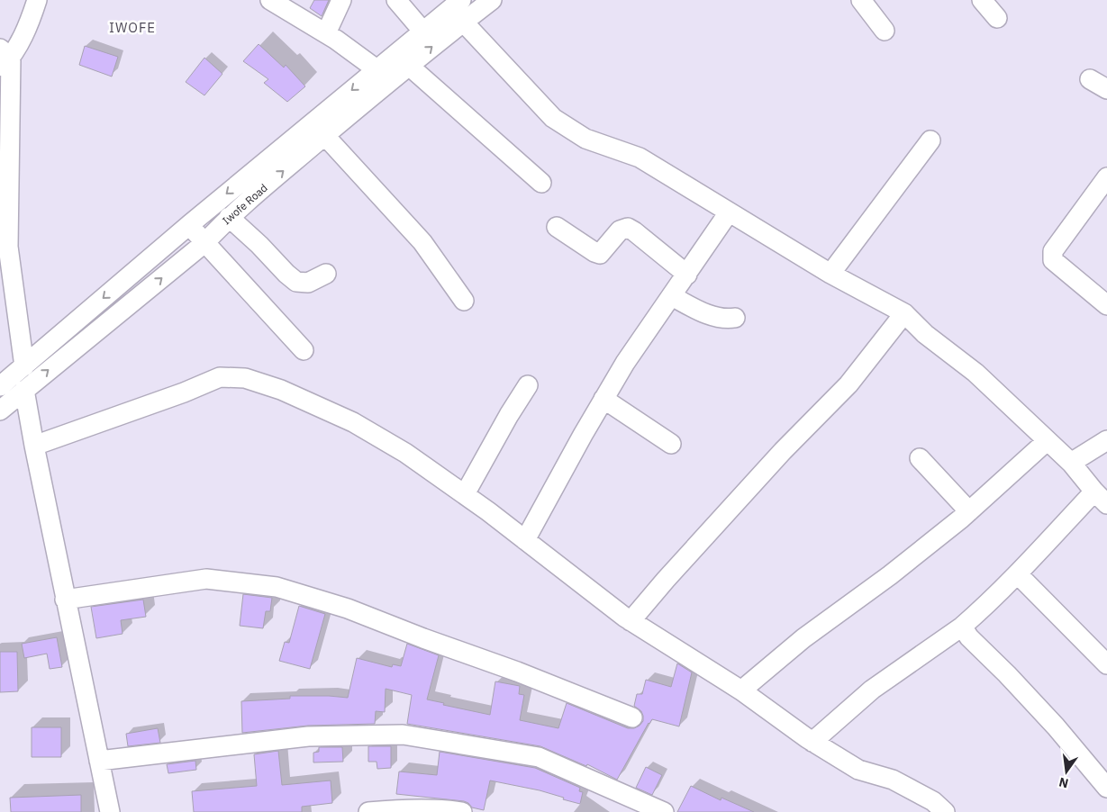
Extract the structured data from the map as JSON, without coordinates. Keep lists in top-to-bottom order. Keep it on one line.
{"streets":{"street":["Iwofe Road"]},"districts":["IWOFE"],"north":"bottom"}
